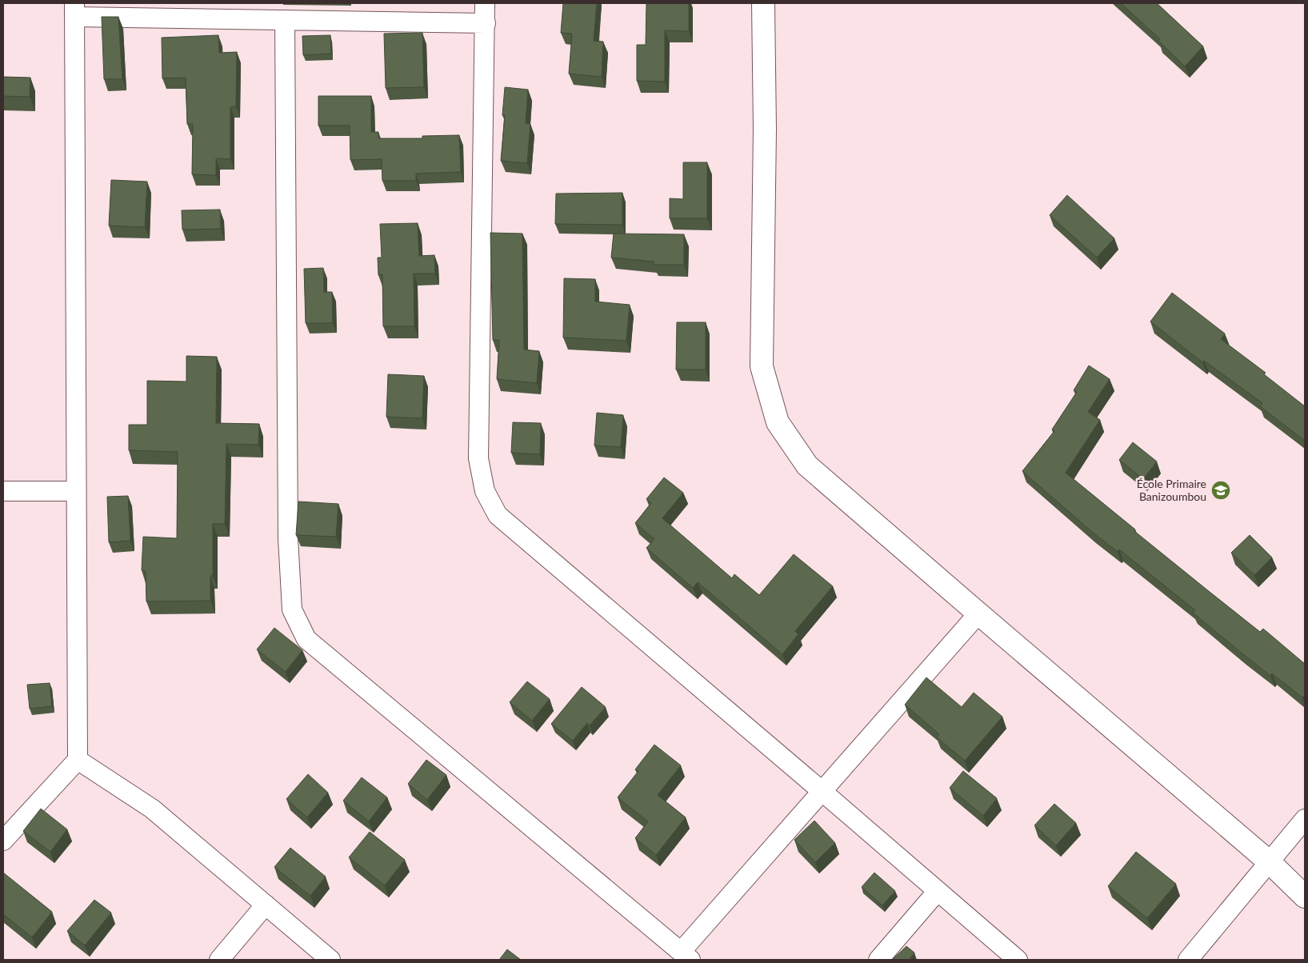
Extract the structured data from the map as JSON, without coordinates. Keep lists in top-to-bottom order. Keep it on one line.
{"places":{"school or university":["École Primaire Banizoumbou"]}}
